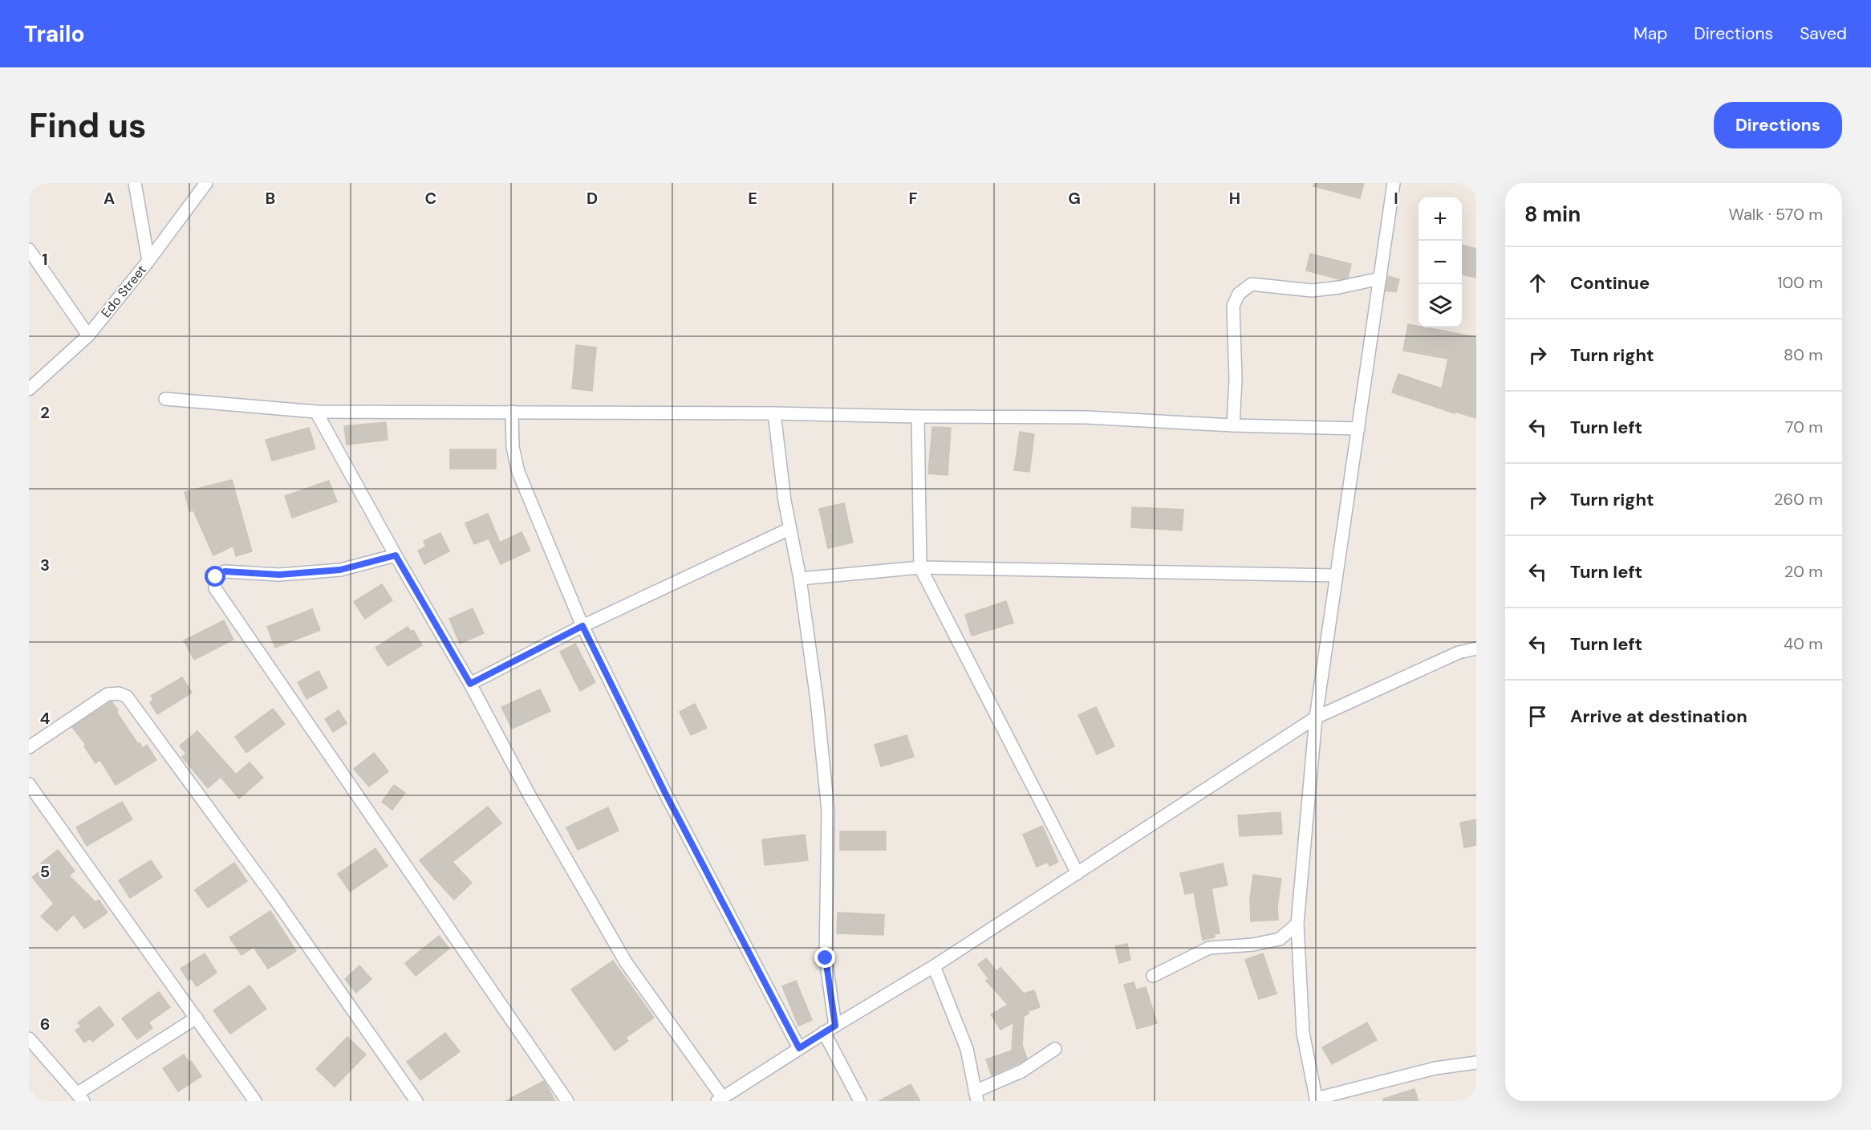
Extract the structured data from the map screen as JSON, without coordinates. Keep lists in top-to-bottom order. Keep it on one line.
{"streets":{"street":["Edo Street"]},"page":{"header":"Trailo","nav":["Map","Directions","Saved"],"buttons":"Directions","title":"Find us","heading":["8 min","Walk · 570 m"],"map_buttons":["+","−"],"list":[["Continue","100 m"],["Turn right","80 m"],["Turn left","70 m"],["Turn right","260 m"],["Turn left","20 m"],["Turn left","40 m"],"Arrive at destination"]},"grid":{"columns":["A","B","C","D","E","F","G","H","I"],"rows":["1","2","3","4","5","6"]}}
